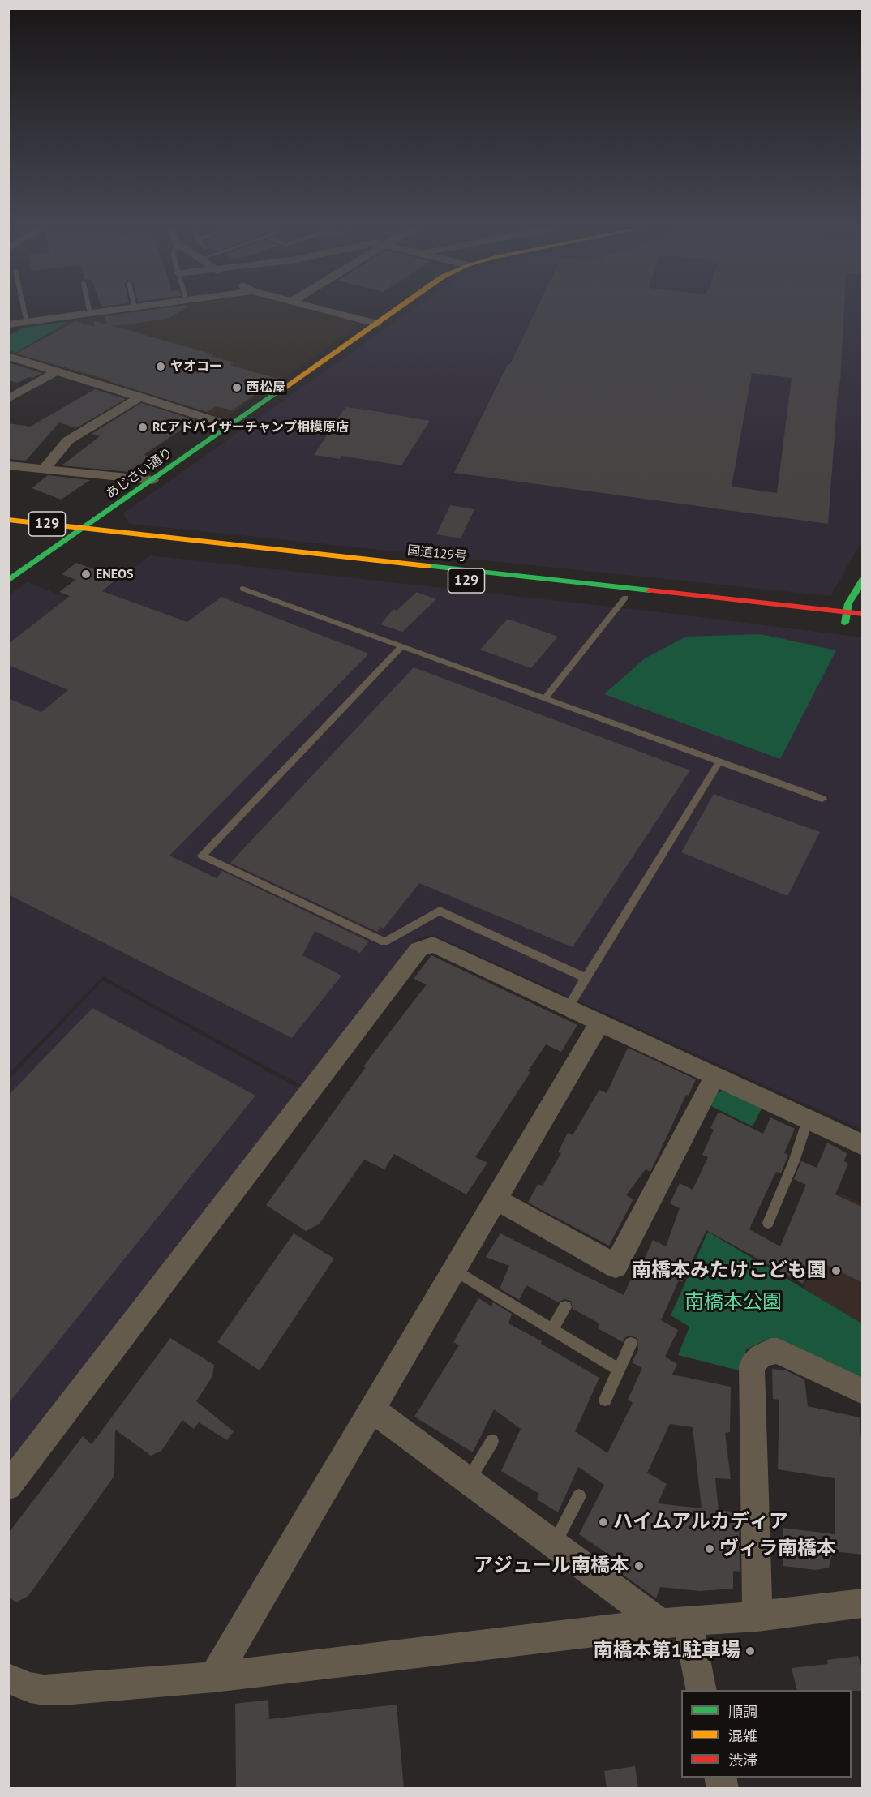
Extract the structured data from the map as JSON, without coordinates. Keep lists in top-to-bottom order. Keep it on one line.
{"streets":{"main road":["あじさい通り","129","国道129号"]},"crossings":[["あじさい通り","国道129号"]],"parks":["南橋本公園"],"places":["ヤオコー","西松屋","RCアドバイザーチャンプ相模原店","ENEOS","南橋本みたけこども園","ハイムアルカディア","ヴィラ南橋本","アジュール南橋本","南橋本第1駐車場"],"legend":["順調","混雑","渋滞"]}
